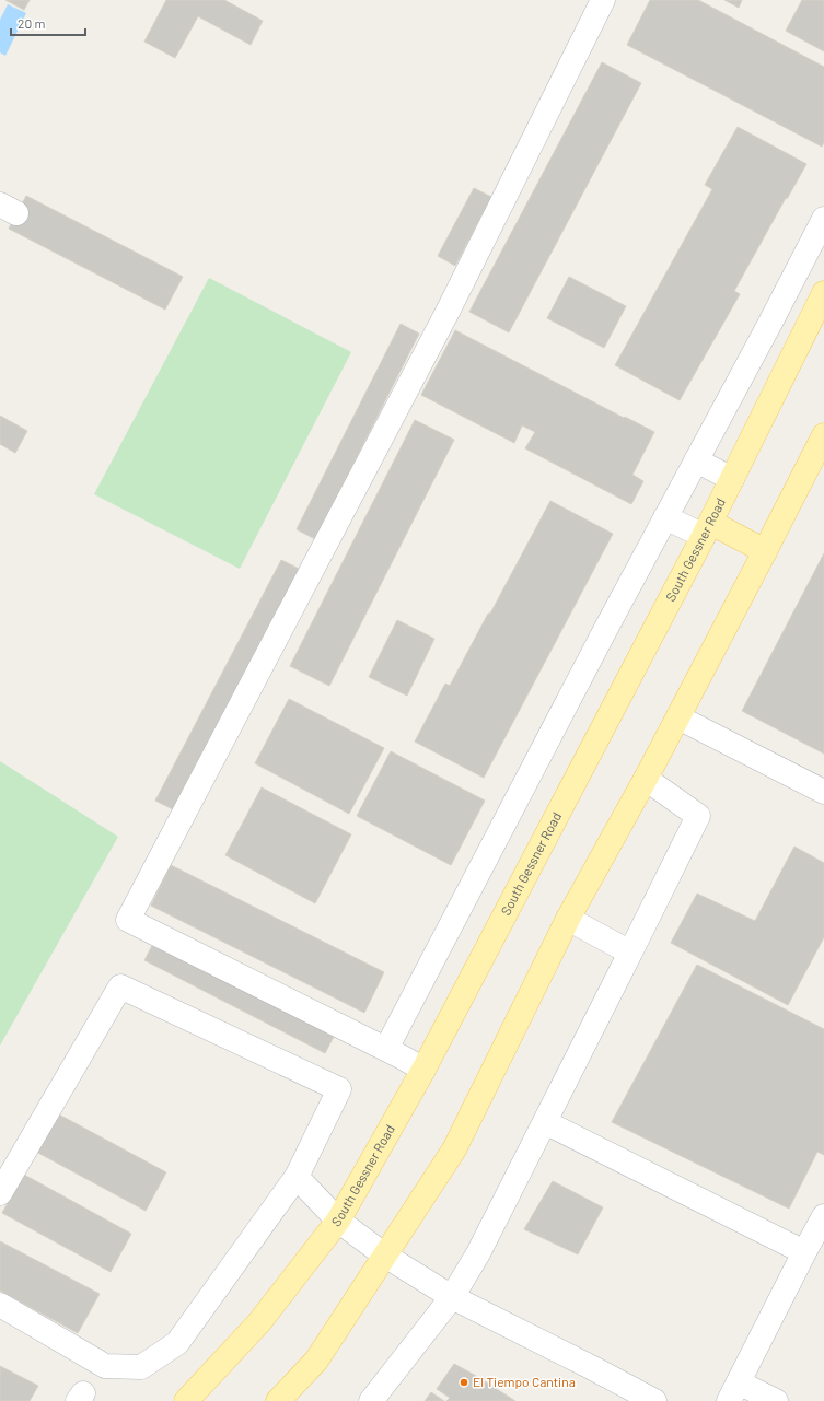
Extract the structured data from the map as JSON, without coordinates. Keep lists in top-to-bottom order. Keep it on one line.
{"streets":{"main road":["South Gessner Road"]},"places":["El Tiempo Cantina"],"scale_bar":"20 m"}
